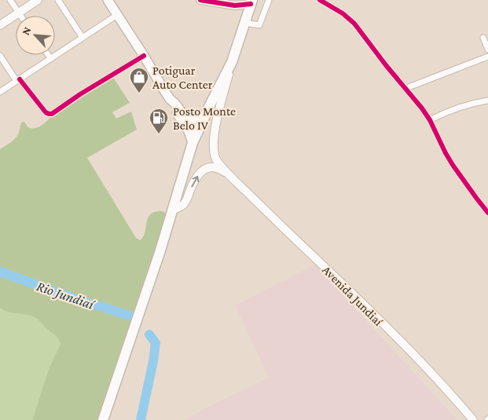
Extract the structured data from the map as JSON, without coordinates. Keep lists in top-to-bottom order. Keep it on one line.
{"streets":{"main road":["Avenida Jundiaí"]},"water":["Rio Jundiaí"],"places":{"shop":["Potiguar Auto Center"],"fuel station":["Posto Monte Belo IV"]},"north":"top left"}
